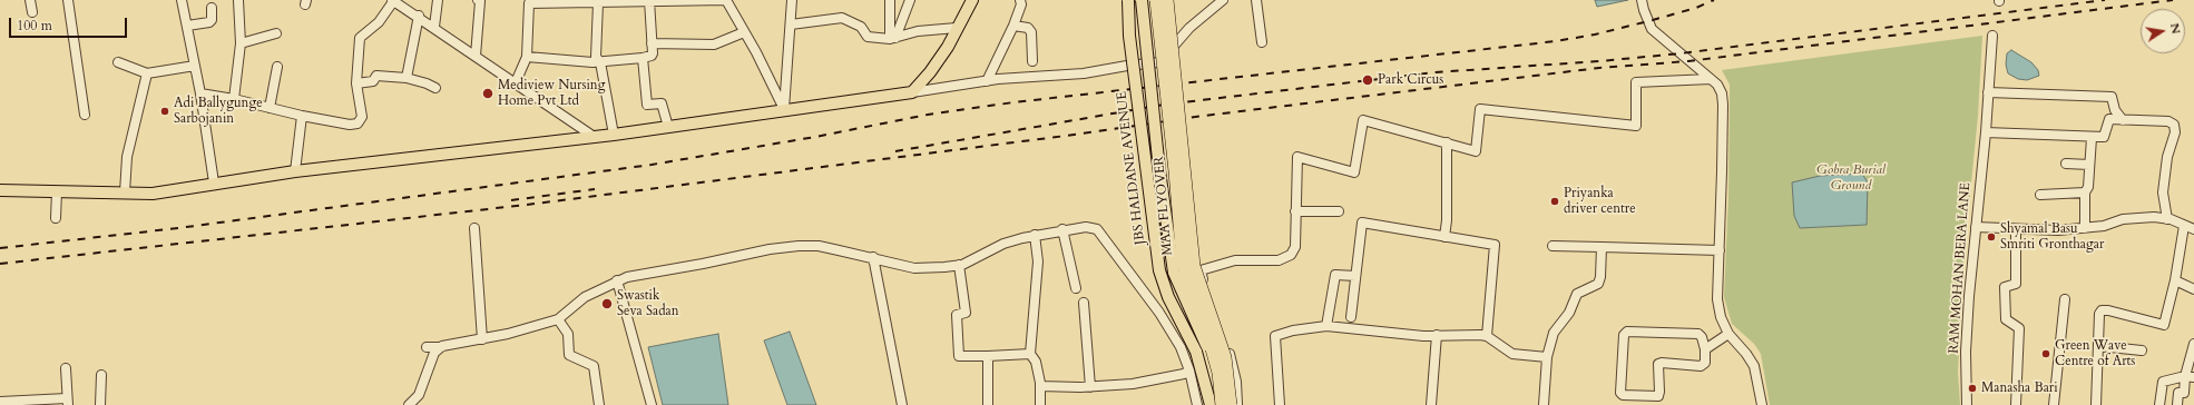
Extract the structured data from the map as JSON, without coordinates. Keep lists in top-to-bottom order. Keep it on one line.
{"streets":{"highway":["MAA FLYOVER"],"main road":["JBS HALDANE AVENUE"],"street":["RAM MOHAN BERA LANE"]},"crossings":[["JBS HALDANE AVENUE","MAA FLYOVER"]],"parks":["Gobra Burial Ground"],"places":["Park Circus","Mediview Nursing Home Pvt Ltd","Adi Ballygunge Sarbojanin","Priyanka driver centre","Shyamal Basu Smriti Gronthagar","Swastik Seva Sadan","Green Wave Centre of Arts","Manasha Bari"],"scale_bar":"100 m","north":"right"}
